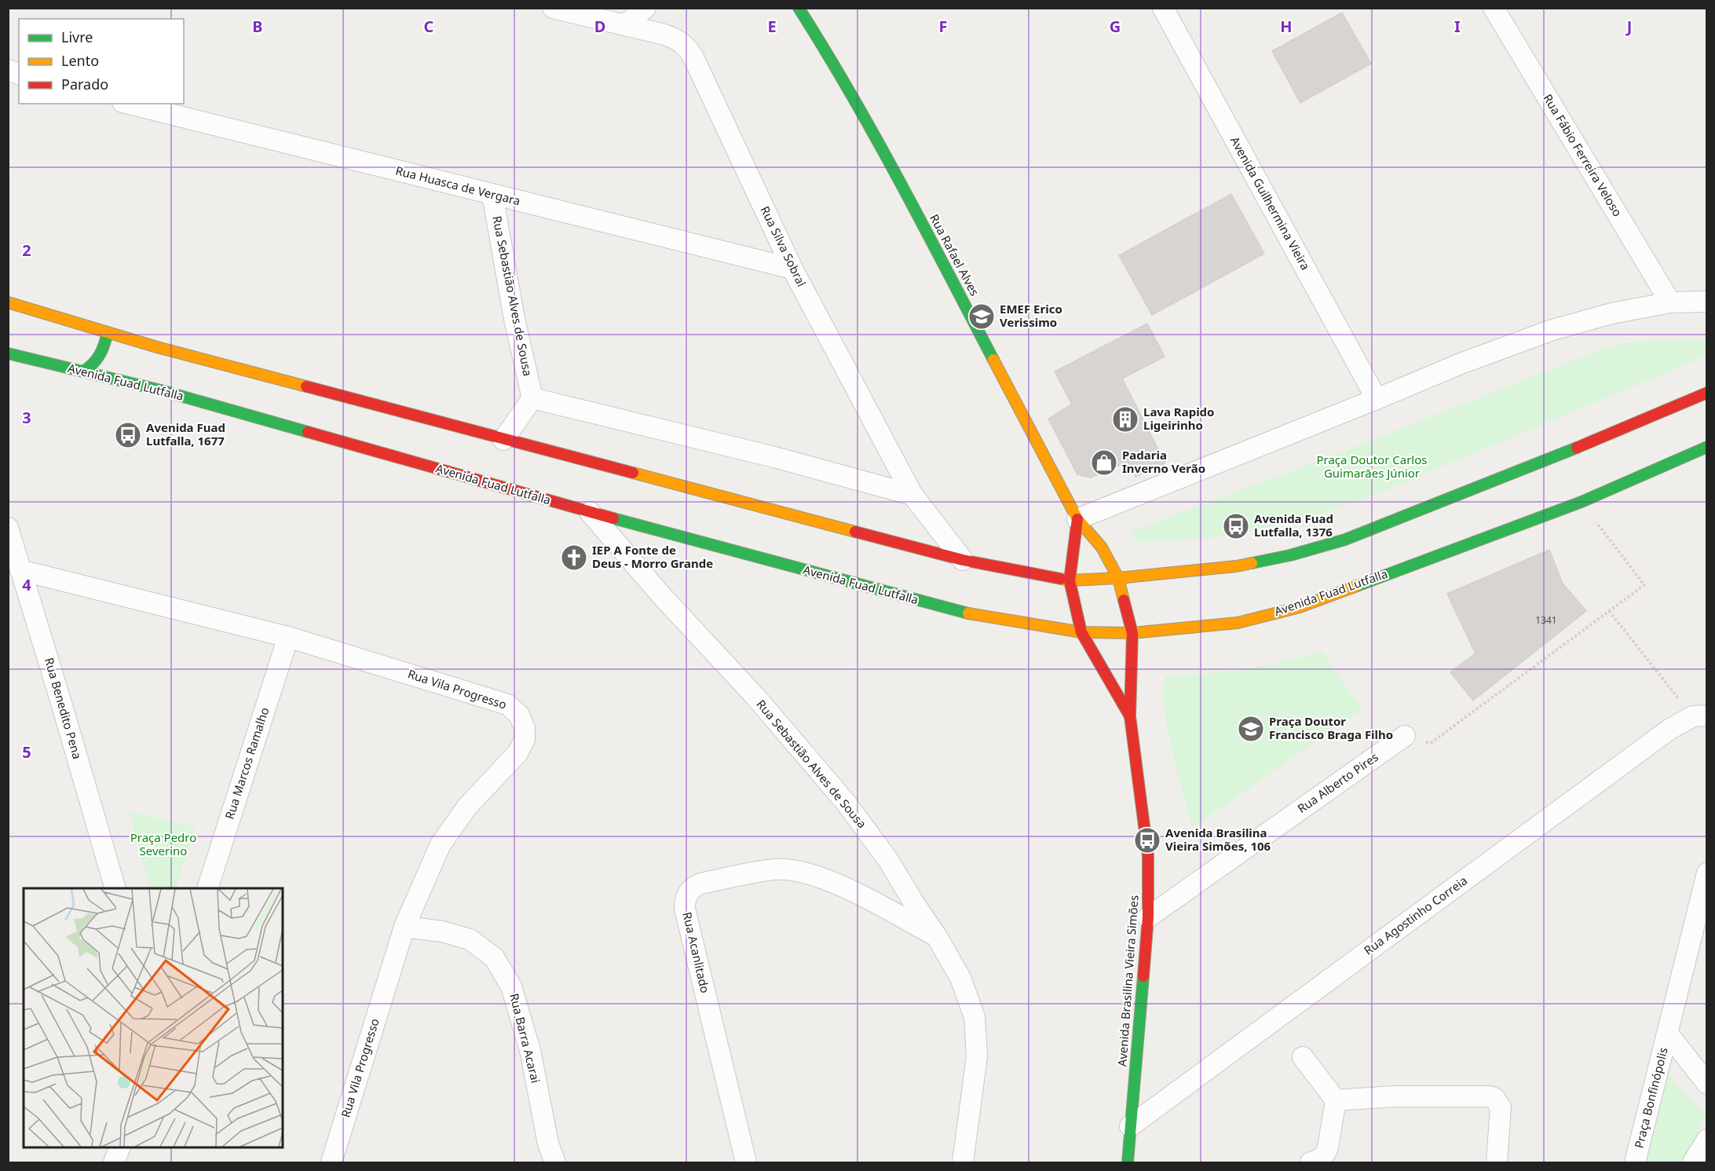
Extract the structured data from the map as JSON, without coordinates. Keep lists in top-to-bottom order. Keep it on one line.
{"streets":{"main road":["Rua Rafael Alves","Avenida Fuad Lutfalla","Avenida Brasilina Vieira Simões"],"street":["Rua Fábio Ferreira Veloso","Rua Huasca de Vergara","Avenida Guilhermina Vieira","Rua Silva Sobral","Rua Sebastião Alves de Sousa","Rua Vila Progresso","Rua Benedito Pena","Rua Marcos Ramalho","Rua Alberto Pires","Rua Agostinho Correia","Rua Acanlitado","Rua Barra Acarai","Praça Bonfinópolis"]},"crossings":[["Rua Huasca de Vergara","Rua Silva Sobral"],["Rua Huasca de Vergara","Rua Sebastião Alves de Sousa"],["Rua Rafael Alves","Avenida Brasilina Vieira Simões"],["Rua Sebastião Alves de Sousa","Avenida Fuad Lutfalla"],["Rua Sebastião Alves de Sousa","Rua Acanlitado"],["Avenida Fuad Lutfalla","Avenida Brasilina Vieira Simões"],["Rua Vila Progresso","Rua Benedito Pena"],["Rua Vila Progresso","Rua Marcos Ramalho"],["Rua Vila Progresso","Rua Barra Acarai"],["Rua Alberto Pires","Avenida Brasilina Vieira Simões"],["Rua Agostinho Correia","Avenida Brasilina Vieira Simões"]],"parks":["Praça Doutor Carlos Guimarães Júnior","Praça Pedro Severino"],"places":{"school or university":["EMEF Erico Verissimo","Praça Doutor Francisco Braga Filho"],"building":["Lava Rapido Ligeirinho"],"bus stop":["Avenida Fuad Lutfalla, 1677","Avenida Fuad Lutfalla, 1376","Avenida Brasilina Vieira Simões, 106"],"shop":["Padaria Inverno Verão"],"church":["IEP A Fonte de Deus - Morro Grande"]},"house_numbers":["1341"],"legend":["Livre","Lento","Parado"],"grid":{"columns":["B","C","D","E","F","G","H","I","J"],"rows":["2","3","4","5"]}}
